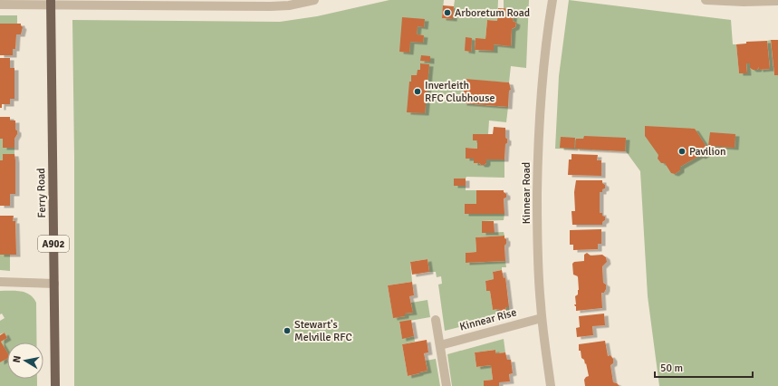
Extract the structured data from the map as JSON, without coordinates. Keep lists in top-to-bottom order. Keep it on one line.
{"streets":{"main road":["Ferry Road","A902"],"street":["Kinnear Road","Kinnear Rise"]},"crossings":[["Kinnear Road","Kinnear Rise"]],"places":["Arboretum Road","Inverleith RFC Clubhouse","Pavilion","Stewart's Melville RFC"],"scale_bar":"50 m","north":"left"}
